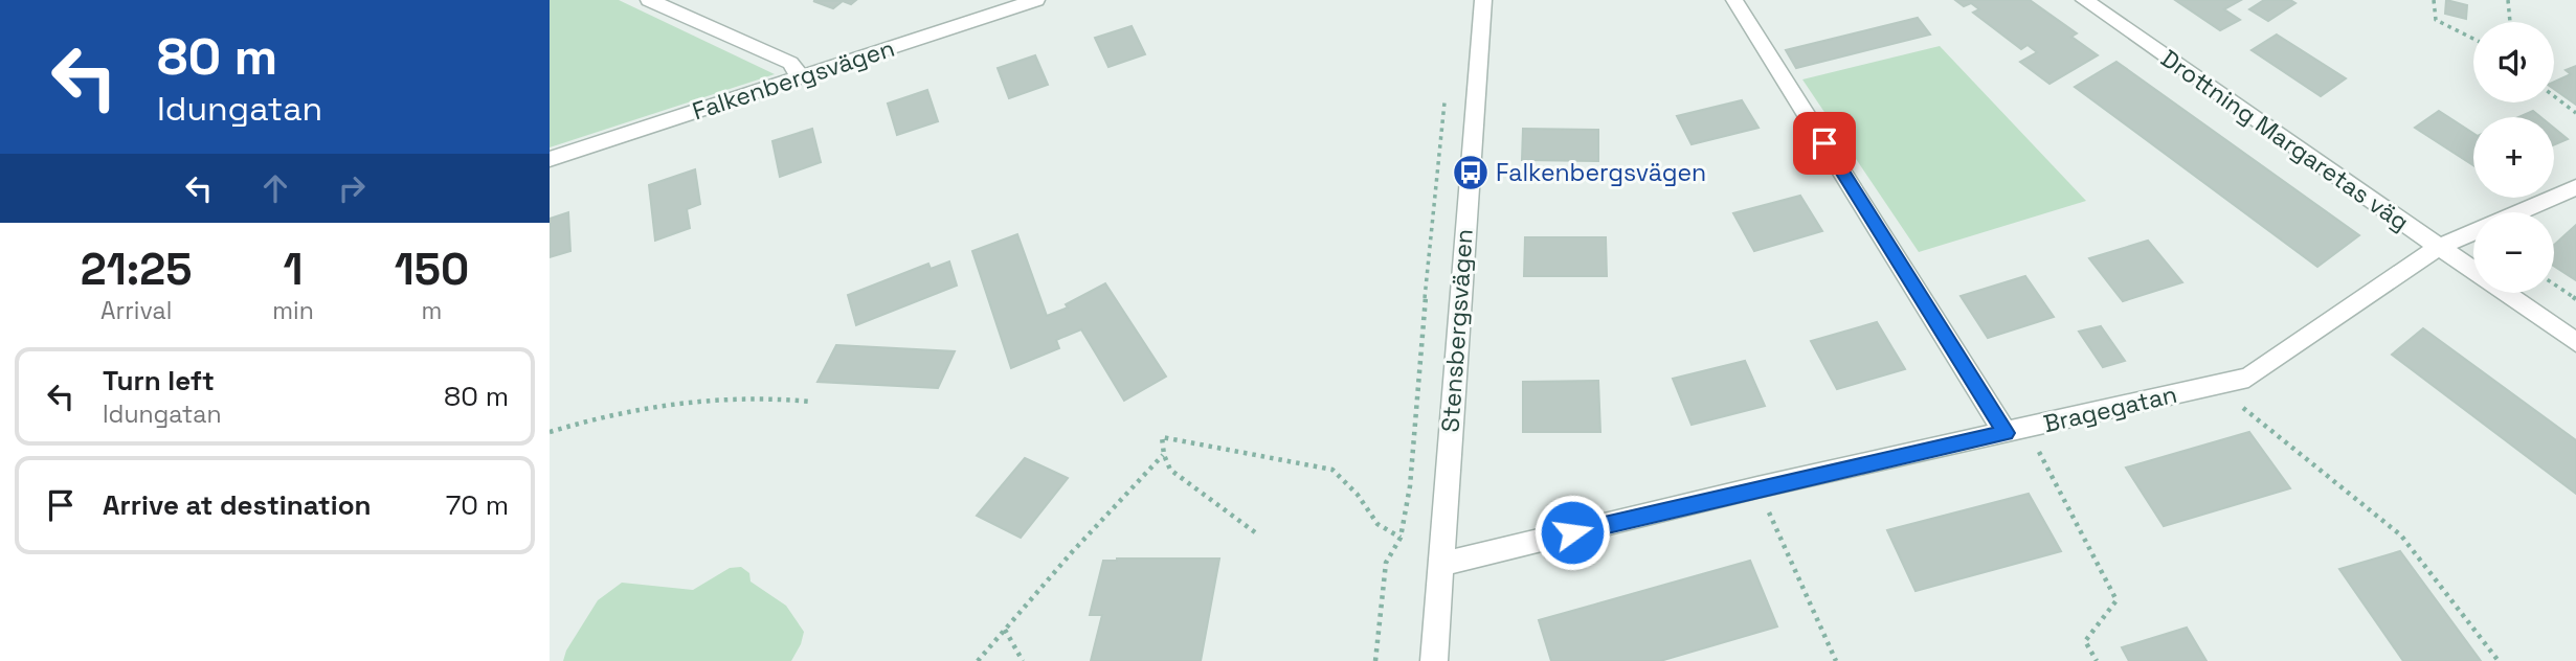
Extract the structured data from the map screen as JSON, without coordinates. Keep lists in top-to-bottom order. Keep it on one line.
{"streets":{"street":["Falkenbergsvägen","Drottning Margaretas väg","Stensbergsvägen","Bragegatan"]},"crossings":[["Drottning Margaretas väg","Bragegatan"],["Stensbergsvägen","Bragegatan"]],"places":{"bus stop":["Falkenbergsvägen"]},"page":{"turn":["80 m","Idungatan"],"map_buttons":["+","−"],"eta":["21:25","Arrival","1","min","150","m"],"list":[{"name":"Turn left","note":"Idungatan","value":"80 m"},{"name":"Arrive at destination","value":"70 m"}]}}
